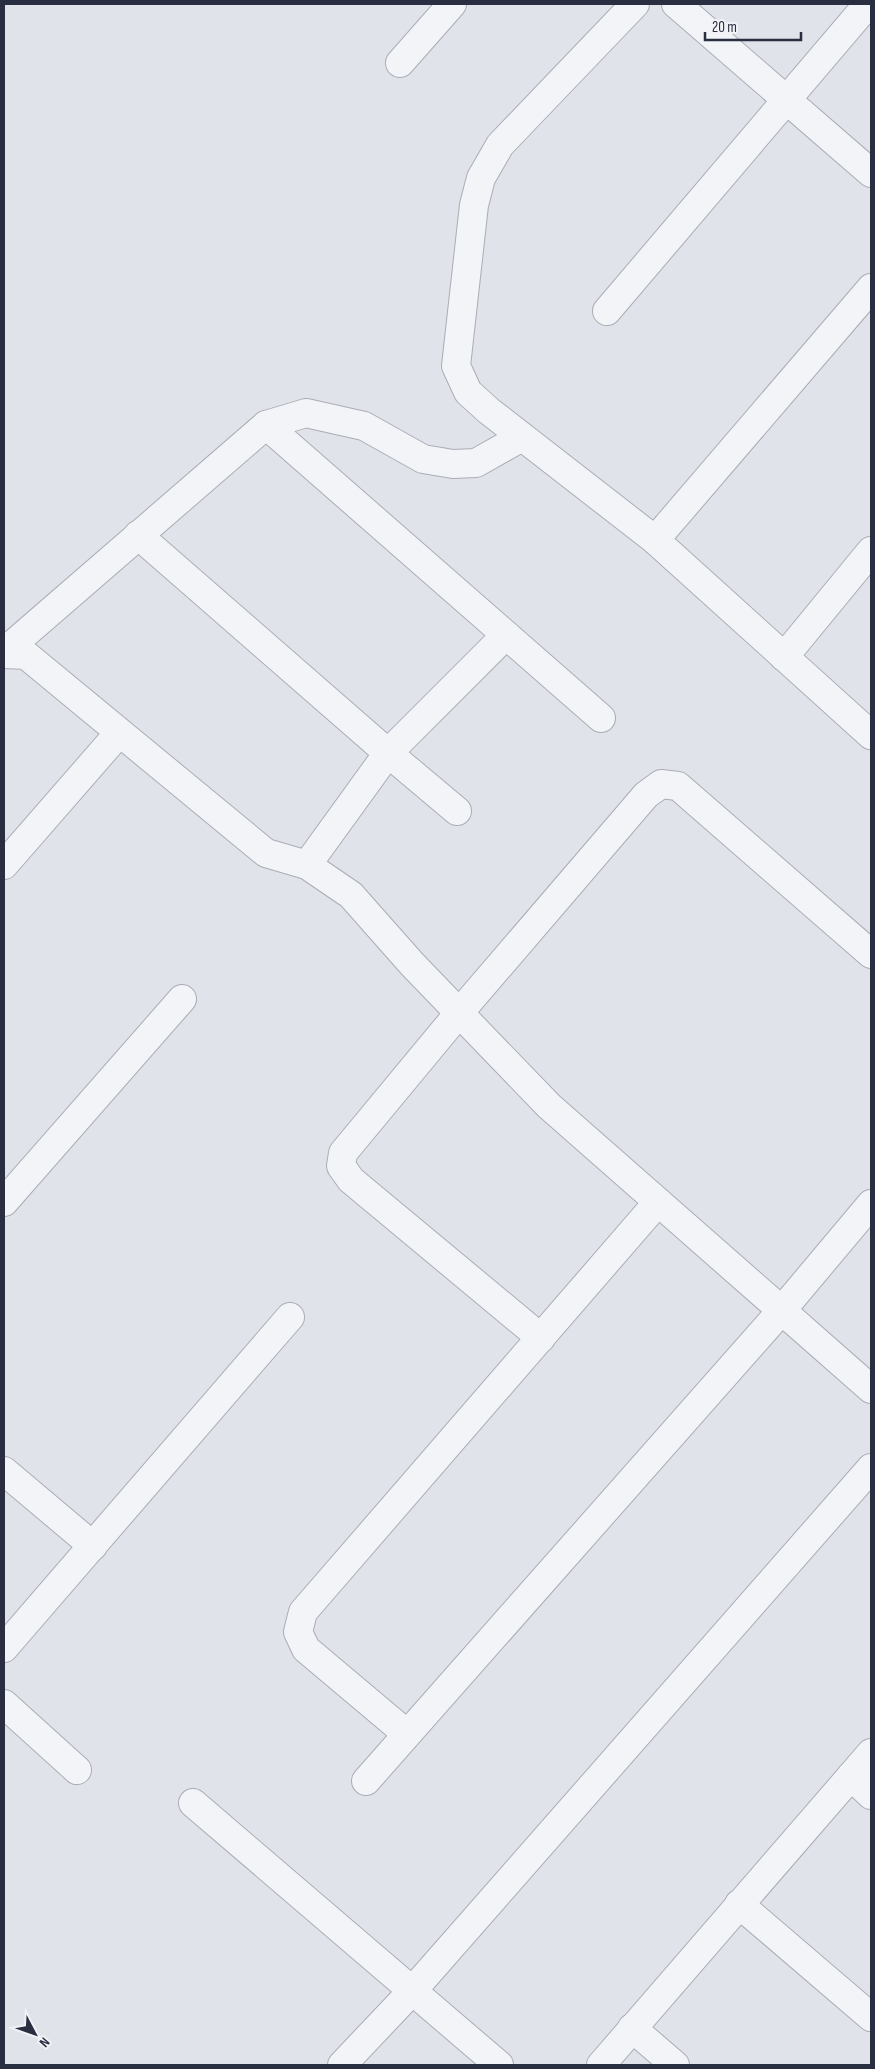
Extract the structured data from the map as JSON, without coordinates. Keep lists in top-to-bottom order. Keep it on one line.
{"scale_bar":"20 m","north":"bottom right"}
